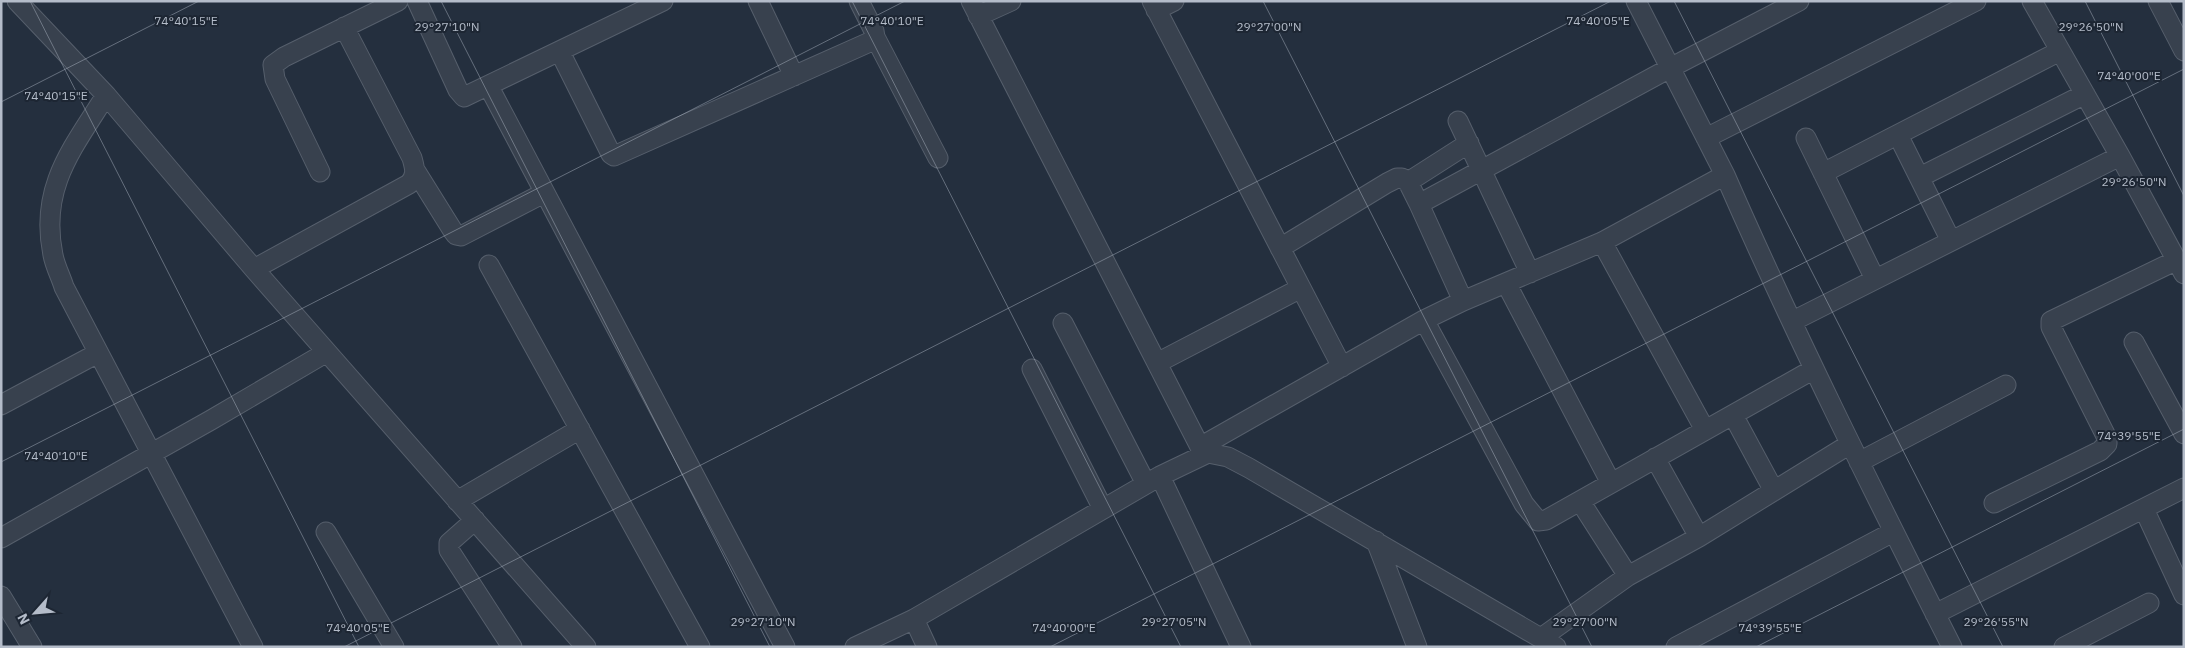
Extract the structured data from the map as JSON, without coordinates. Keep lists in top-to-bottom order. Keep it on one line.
{"north":"bottom left","coordinates":["74°40'15\"E","74°40'10\"E","74°40'05\"E","29°27'10\"N","29°27'00\"N","29°26'50\"N","74°40'00\"E","74°39'55\"E","29°27'05\"N","29°26'55\"N"]}
